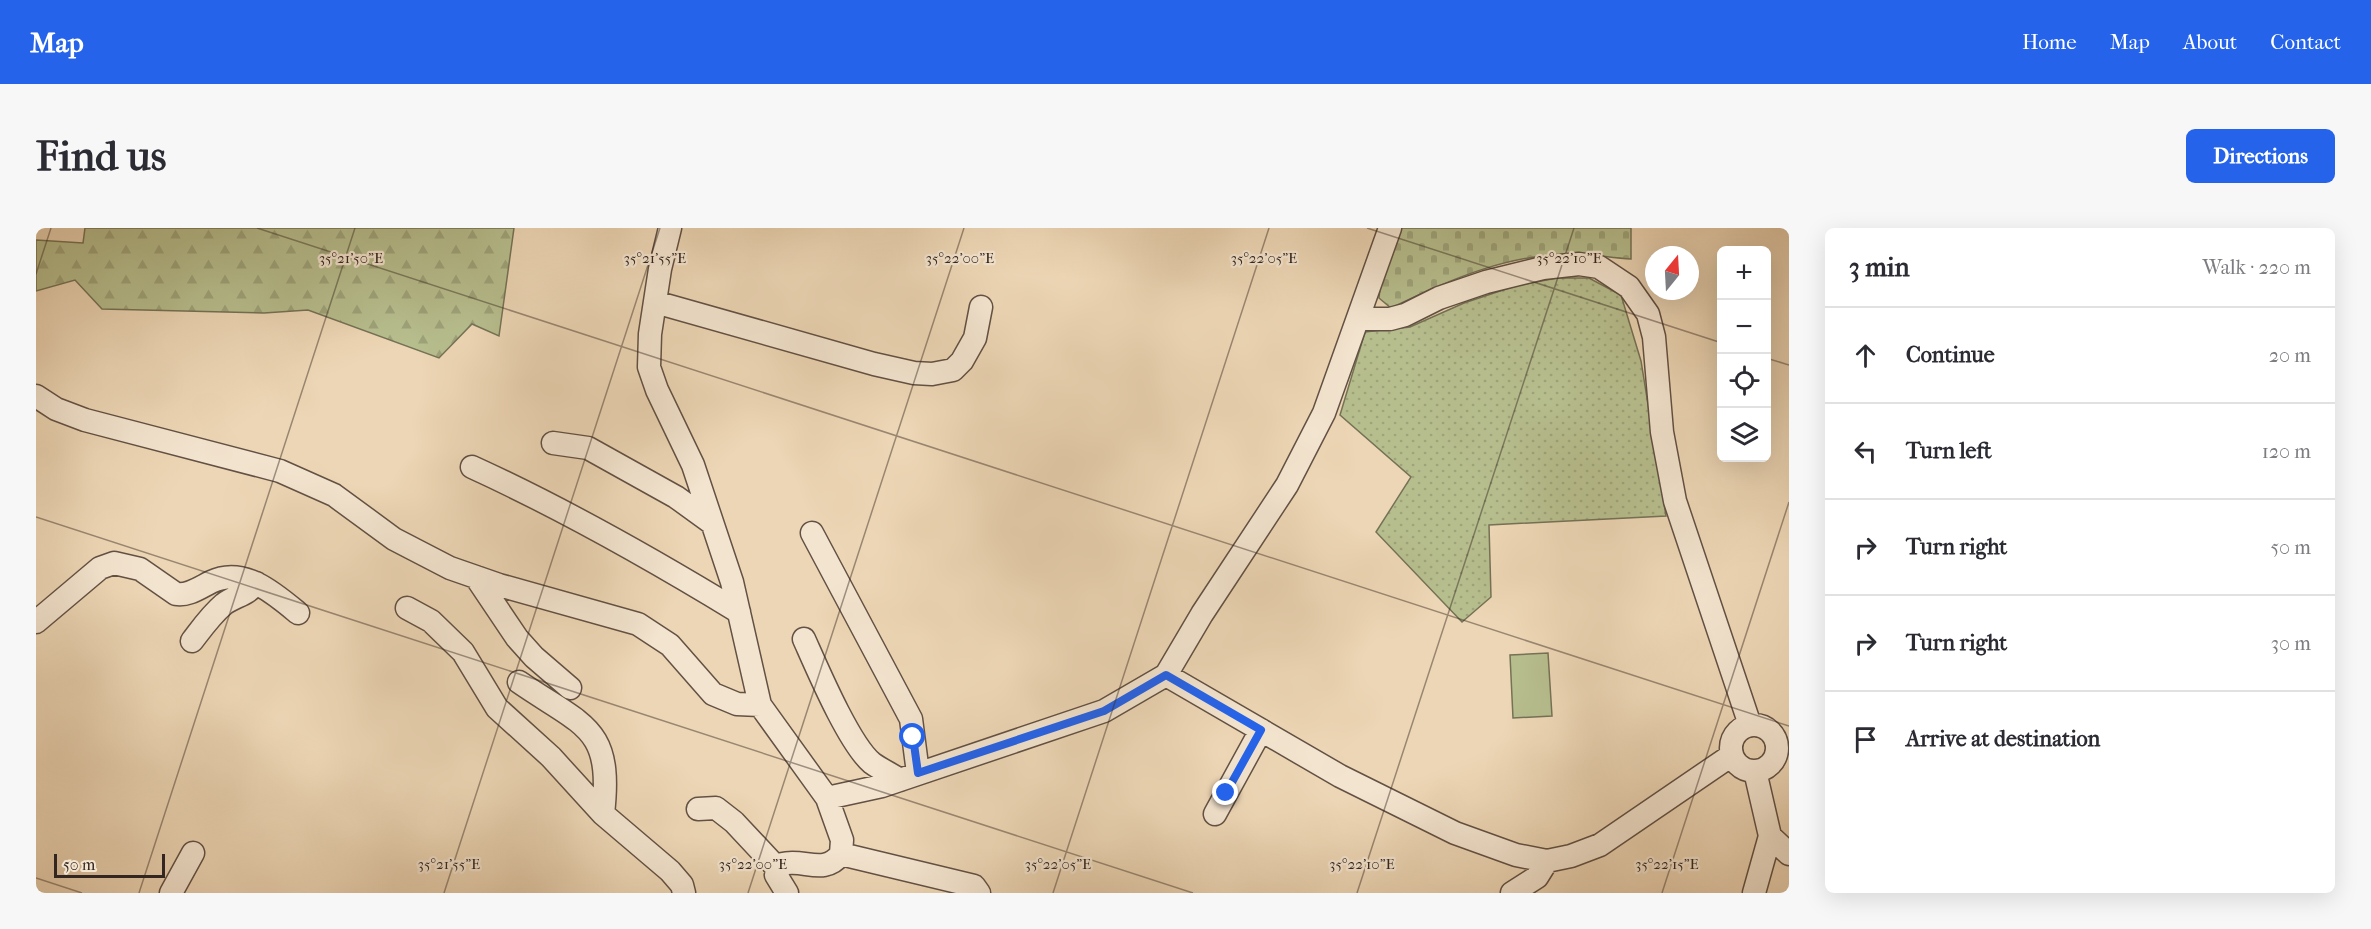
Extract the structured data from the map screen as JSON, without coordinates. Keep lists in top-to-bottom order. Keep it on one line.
{"scale_bar":"50 m","north":"top","page":{"header":"Map","nav":["Home","Map","About","Contact"],"buttons":"Directions","title":"Find us","heading":["3 min","Walk · 220 m"],"map_buttons":["+","−"],"list":[["Continue","20 m"],["Turn left","120 m"],["Turn right","50 m"],["Turn right","30 m"],"Arrive at destination"],"scale":"50 m"},"coordinates":["35°21'50\"E","35°21'55\"E","35°22'00\"E","35°22'05\"E","35°22'10\"E","35°22'15\"E"]}
